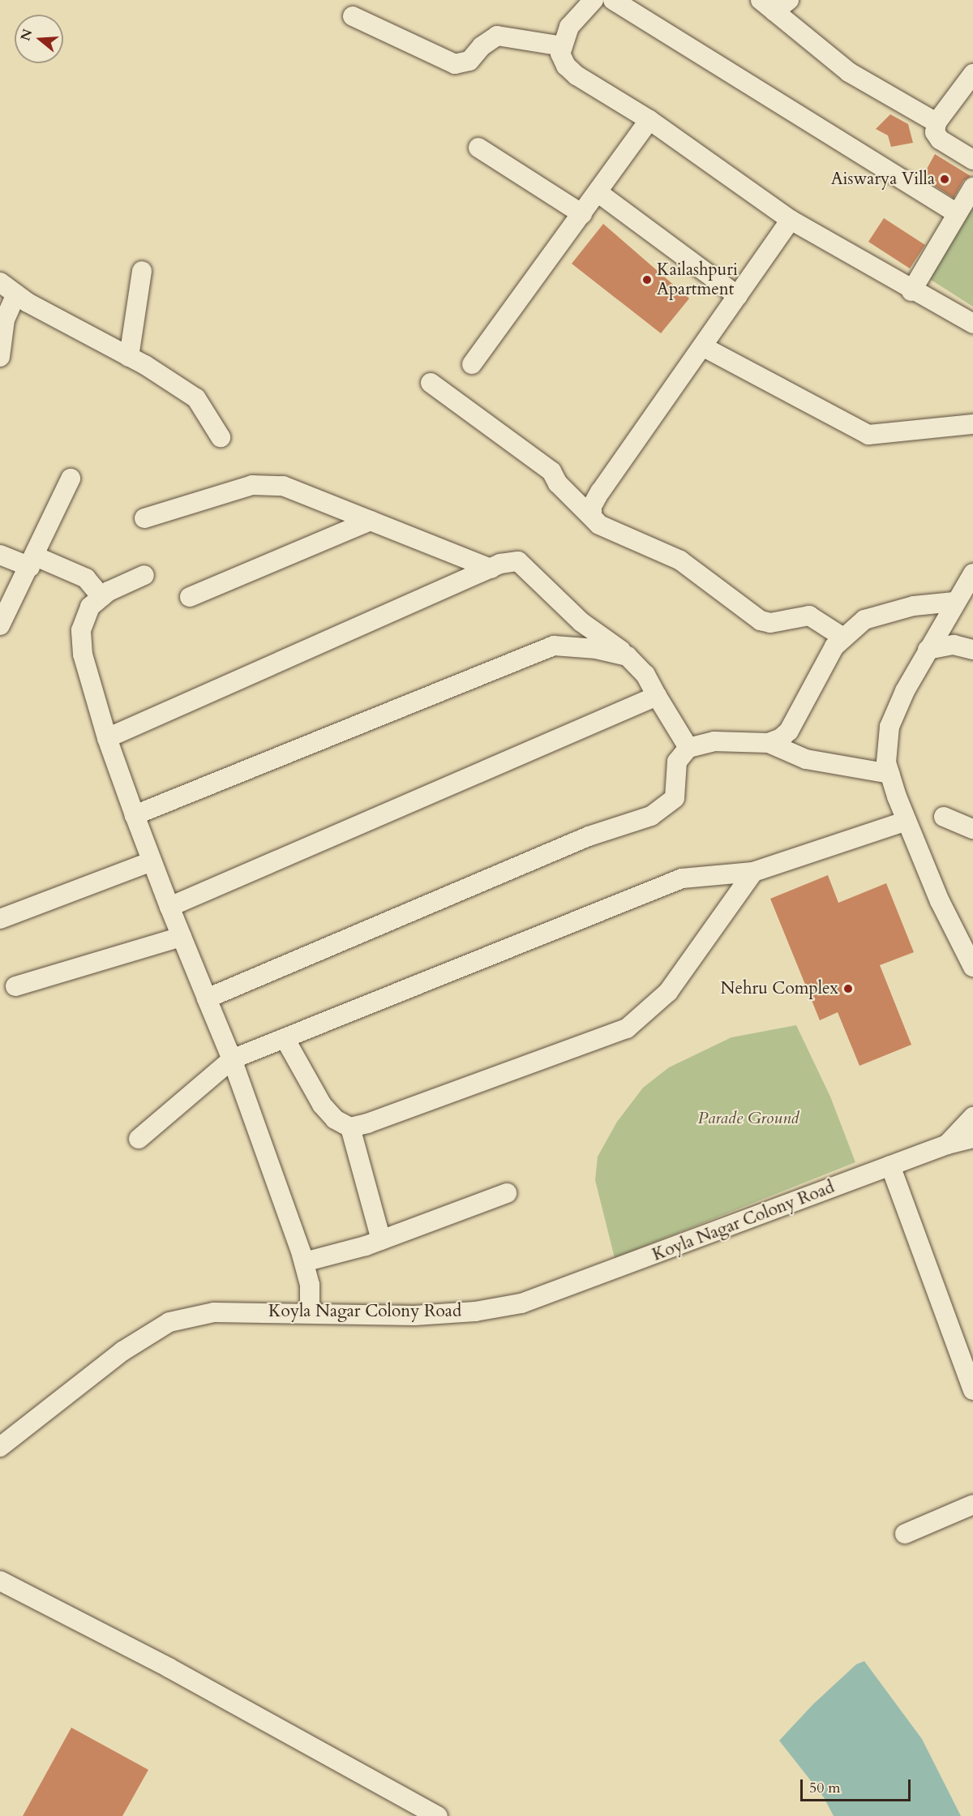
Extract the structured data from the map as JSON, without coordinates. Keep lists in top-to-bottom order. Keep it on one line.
{"streets":{"street":["Koyla Nagar Colony Road"]},"parks":["Parade Ground"],"places":["Aiswarya Villa","Kailashpuri Apartment","Nehru Complex"],"scale_bar":"50 m","north":"left"}
